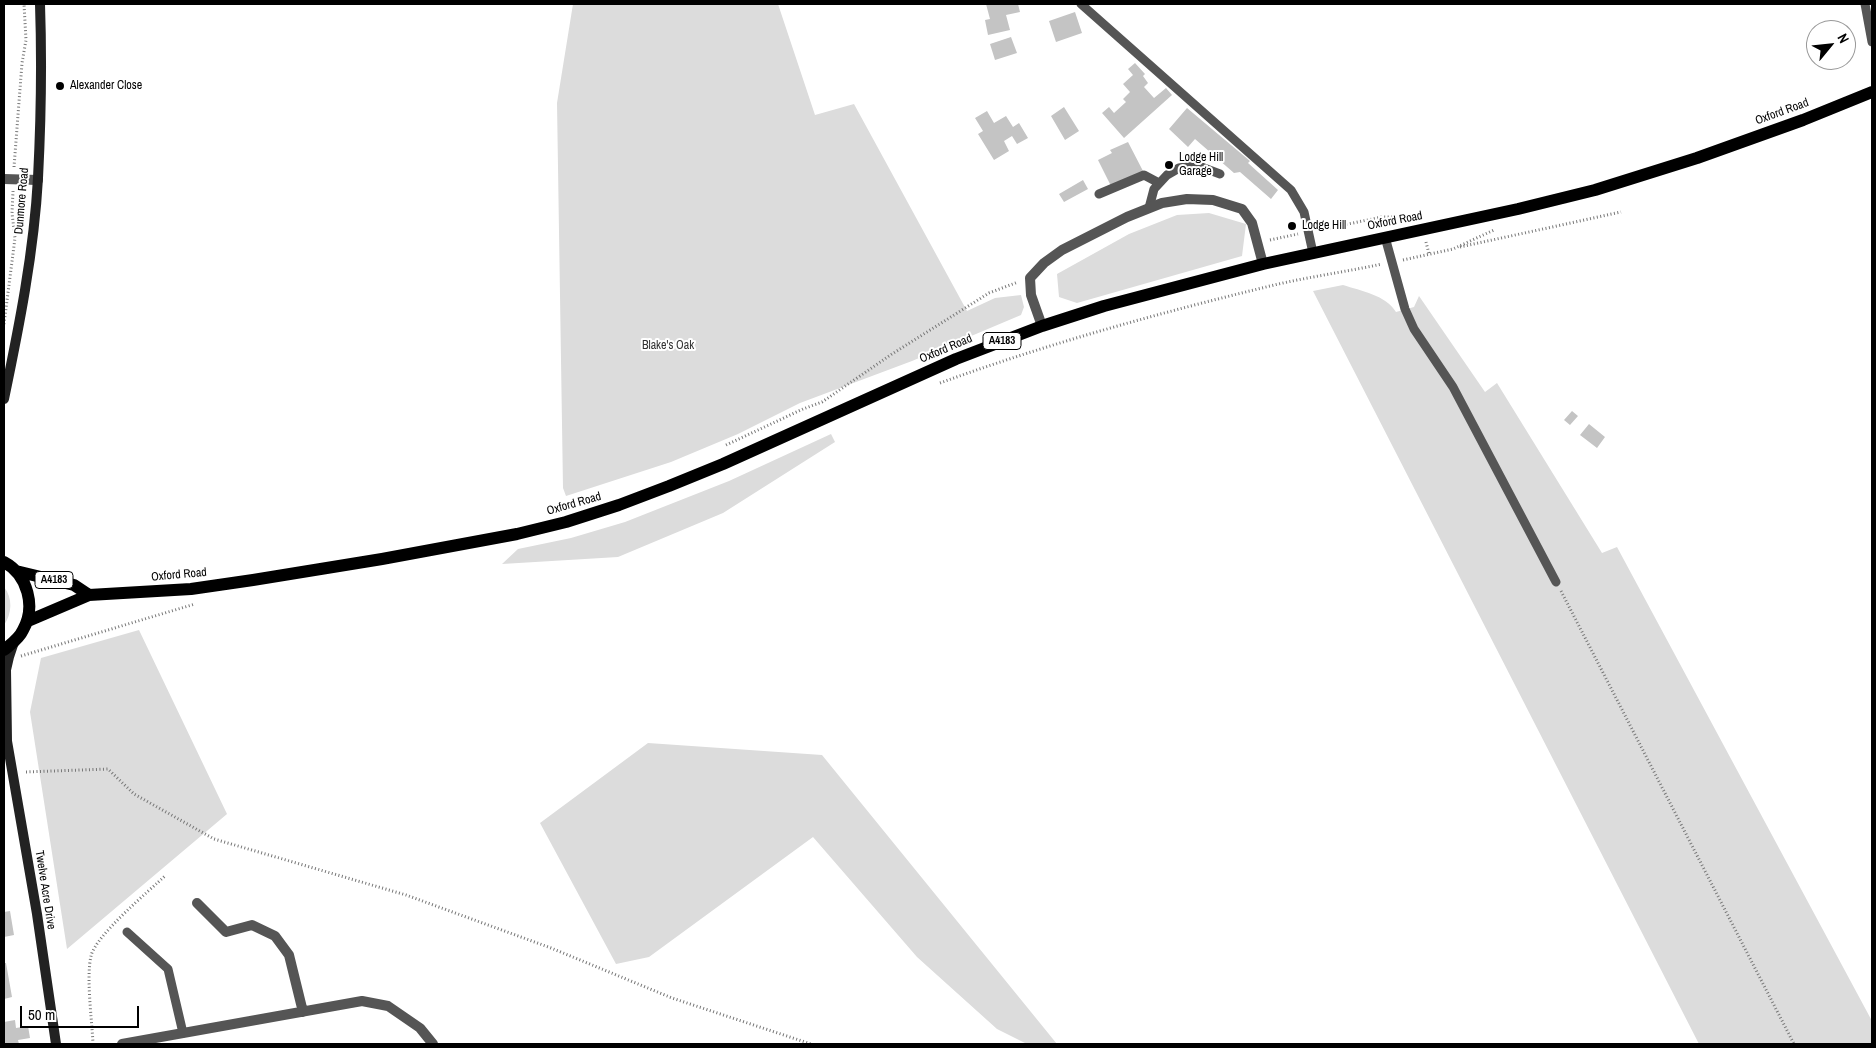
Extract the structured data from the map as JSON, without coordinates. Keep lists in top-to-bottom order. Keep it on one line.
{"streets":{"main road":["Oxford Road","A4183"],"street":["Dunmore Road","Twelve Acre Drive"]},"crossings":[["Oxford Road","A4183"]],"parks":["Blake's Oak"],"places":["Alexander Close","Lodge Hill Garage","Lodge Hill"],"scale_bar":"50 m","north":"top right"}
